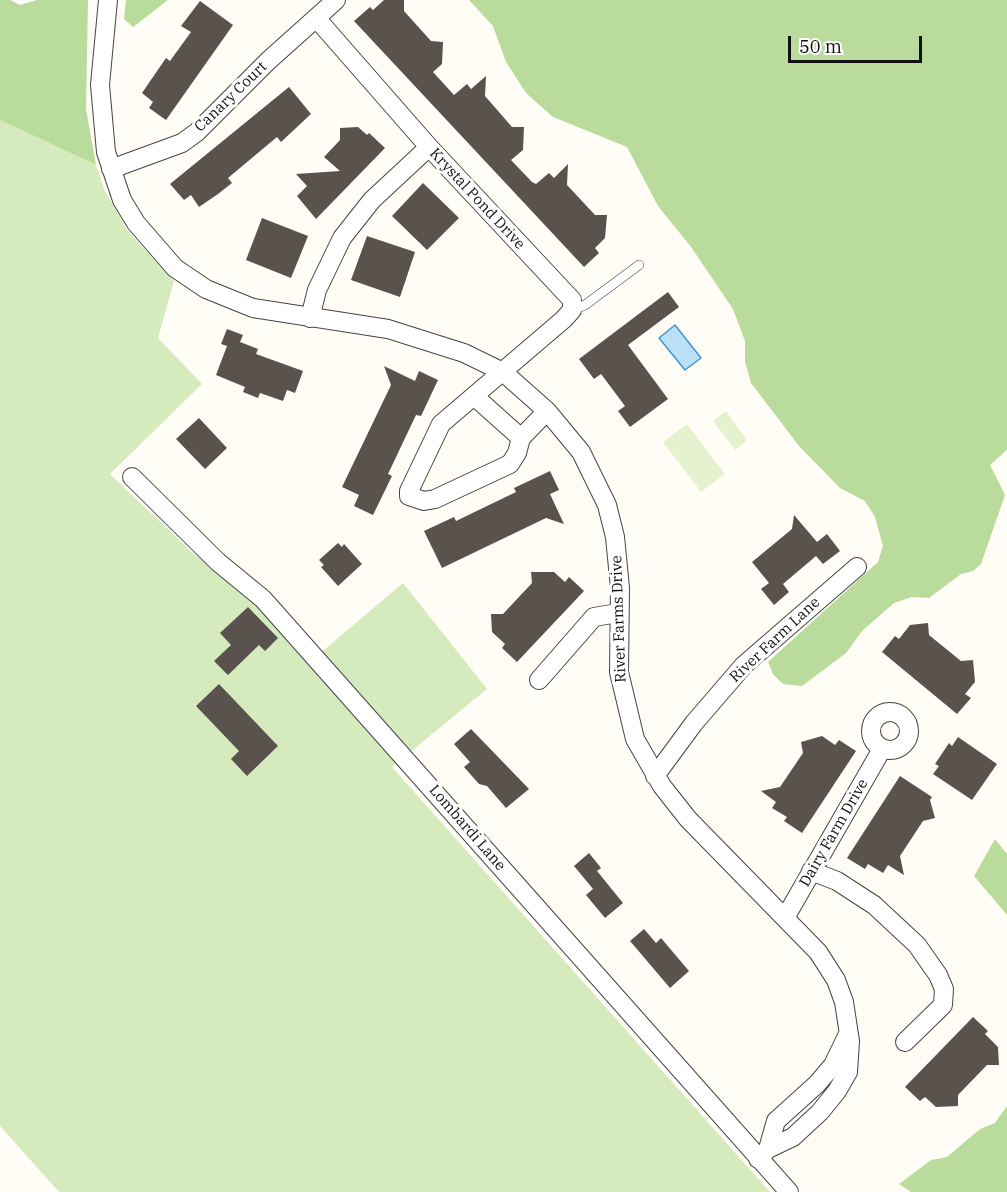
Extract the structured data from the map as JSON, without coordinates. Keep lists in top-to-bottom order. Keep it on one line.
{"streets":{"street":["Canary Court","Krystal Pond Drive","River Farms Drive","River Farm Lane","Lombardi Lane","Dairy Farm Drive"]},"crossings":[["Canary Court","Krystal Pond Drive"],["Canary Court","River Farms Drive"],["River Farms Drive","River Farm Lane"],["River Farms Drive","Lombardi Lane"],["River Farms Drive","Dairy Farm Drive"]],"scale_bar":"50 m"}
